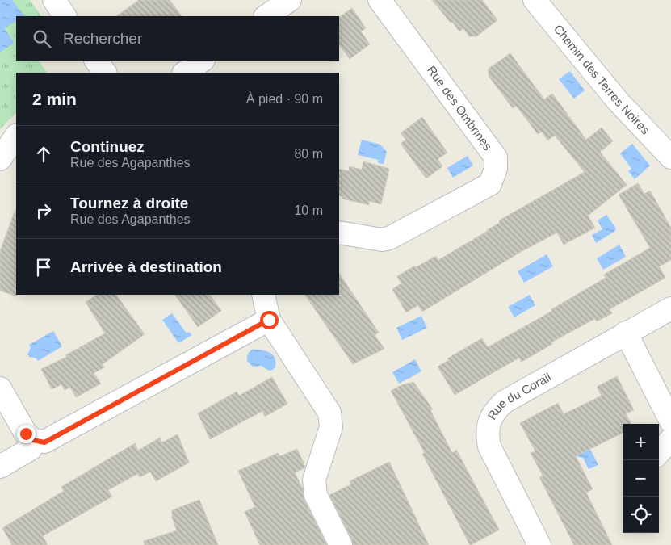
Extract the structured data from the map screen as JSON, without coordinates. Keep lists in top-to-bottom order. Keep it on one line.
{"streets":{"street":["Chemin des Terres Noires","Rue des Ombrines","Rue du Corail"]},"page":{"search":"Rechercher","heading":["2 min","À pied · 90 m"],"list":[["Continuez","Rue des Agapanthes","80 m"],["Tournez à droite","Rue des Agapanthes","10 m"],"Arrivée à destination"],"map_buttons":["+","−"]}}
